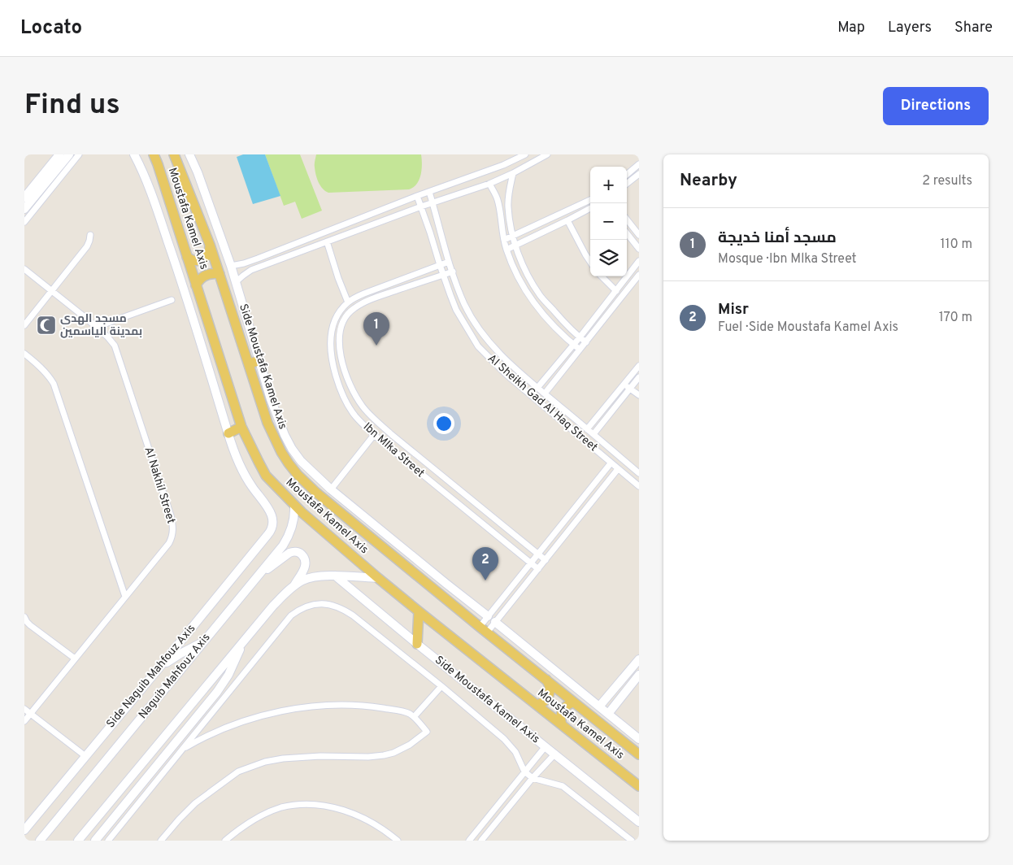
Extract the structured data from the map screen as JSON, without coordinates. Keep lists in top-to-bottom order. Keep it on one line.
{"streets":{"main road":["Moustafa Kamel Axis"],"street":["Side Moustafa Kamel Axis","Al Sheikh Gad Al Haq Street","Ibn Mlka Street","Al Nakhil Street","Side Naguib Mahfouz Axis","Naguib Mahfouz Axis"]},"crossings":[["Moustafa Kamel Axis","Naguib Mahfouz Axis"],["Al Sheikh Gad Al Haq Street","Ibn Mlka Street"]],"places":{"mosque":["مسجد الهدى بمدينة الياسمين"]},"page":{"header":"Locato","nav":["Map","Layers","Share"],"buttons":"Directions","title":"Find us","heading":["Nearby","2 results"],"map_buttons":["+","−"],"list":[{"mark":"1","name":"مسجد أمنا خديجة","note":"Mosque · Ibn Mlka Street","value":"110 m"},{"mark":"2","name":"Misr","note":"Fuel · Side Moustafa Kamel Axis","value":"170 m"}],"pins":["1","2"]}}
